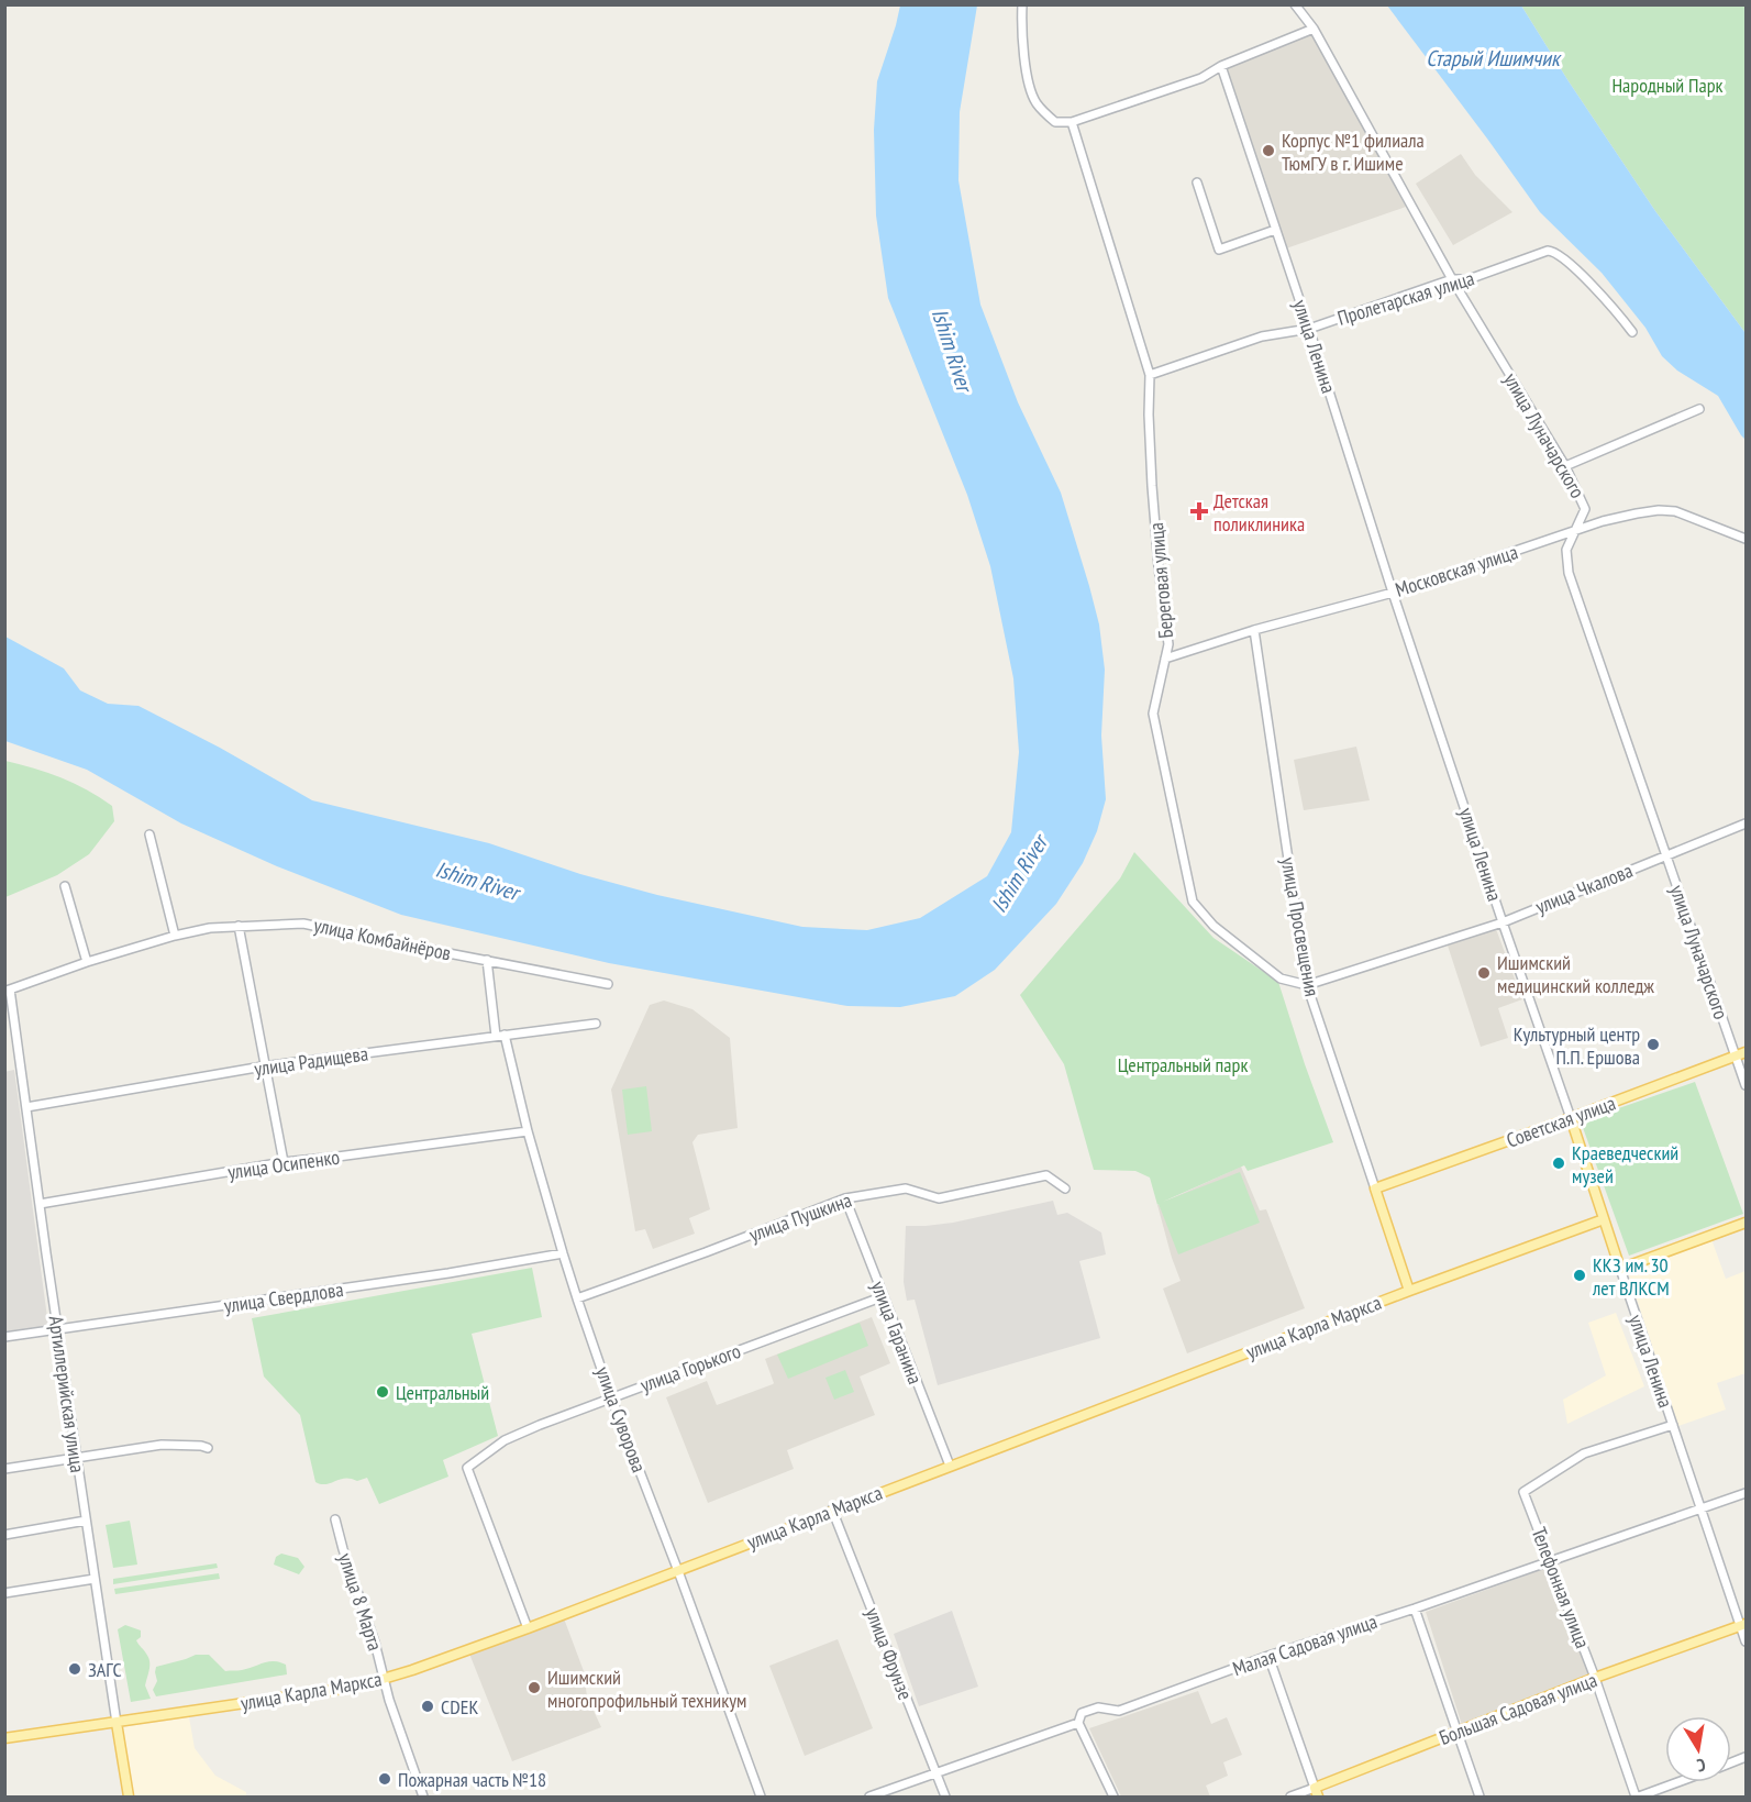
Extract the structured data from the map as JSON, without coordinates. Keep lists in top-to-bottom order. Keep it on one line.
{"streets":{"main road":["улица Ленина","улица Просвещения","Советская улица","улица Карла Маркса","Артиллерийская улица","Большая Садовая улица"],"street":["Пролетарская улица","улица Луначарского","Московская улица","Береговая улица","улица Чкалова","улица Комбайнёров","улица Радищева","улица Осипенко","улица Пушкина","улица Свердлова","улица Гаранина","улица Горького","улица Суворова","Телефонная улица","улица 8 Марта","Малая Садовая улица","улица Фрунзе"]},"crossings":[["Пролетарская улица","улица Ленина"],["Пролетарская улица","улица Луначарского"],["Пролетарская улица","Береговая улица"],["улица Ленина","Московская улица"],["улица Ленина","улица Чкалова"],["улица Ленина","Советская улица"],["улица Ленина","улица Карла Маркса"],["улица Ленина","Телефонная улица"],["улица Ленина","Малая Садовая улица"],["улица Ленина","Большая Садовая улица"],["улица Луначарского","Московская улица"],["улица Луначарского","улица Чкалова"],["улица Луначарского","Советская улица"],["Московская улица","Береговая улица"],["Московская улица","улица Просвещения"],["Береговая улица","улица Чкалова"],["Береговая улица","улица Просвещения"],["улица Чкалова","улица Просвещения"],["улица Просвещения","Советская улица"],["улица Просвещения","улица Карла Маркса"],["улица Комбайнёров","Артиллерийская улица"],["улица Комбайнёров","улица Суворова"],["улица Радищева","Артиллерийская улица"],["улица Радищева","улица Суворова"],["улица Осипенко","Артиллерийская улица"],["улица Осипенко","улица Суворова"],["улица Пушкина","улица Гаранина"],["улица Пушкина","улица Суворова"],["улица Свердлова","Артиллерийская улица"],["улица Свердлова","улица Суворова"],["улица Карла Маркса","улица Гаранина"],["улица Карла Маркса","улица Горького"],["улица Карла Маркса","Артиллерийская улица"],["улица Карла Маркса","улица Суворова"],["улица Карла Маркса","улица 8 Марта"],["улица Карла Маркса","улица Фрунзе"],["улица Гаранина","улица Горького"],["улица Горького","улица Суворова"],["Телефонная улица","Малая Садовая улица"],["Телефонная улица","Большая Садовая улица"],["Малая Садовая улица","улица Фрунзе"]],"water":["Старый Ишимчик","Ishim River"],"parks":["Народный Парк","Центральный парк"],"places":{"other":["Корпус №1 филиала ТюмГУ в г. Ишиме","Ишимский медицинский колледж","Культурный центр П.П. Ершова","Краеведческий музей","ККЗ им. 30 лет ВЛКСМ","Центральный","ЗАГС","Ишимский многопрофильный техникум","CDEK","Пожарная часть №18"],"health":["Детская поликлиника"]},"north":"bottom"}
